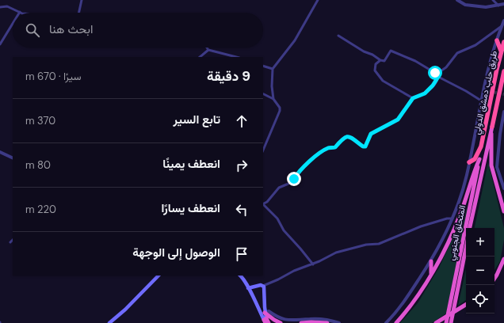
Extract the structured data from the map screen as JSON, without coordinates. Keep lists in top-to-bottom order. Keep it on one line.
{"streets":{"highway":["طريق حلب دمشق الدولي","المتحلق الجنوبي"]},"crossings":[["طريق حلب دمشق الدولي","المتحلق الجنوبي"]],"page":{"search":"ابحث هنا","heading":["9 دقيقة","سيرًا · 670 m"],"list":[["تابع السير","370 m"],["انعطف يمينًا","80 m"],["انعطف يسارًا","220 m"],"الوصول إلى الوجهة"],"map_buttons":["+","−"]}}
